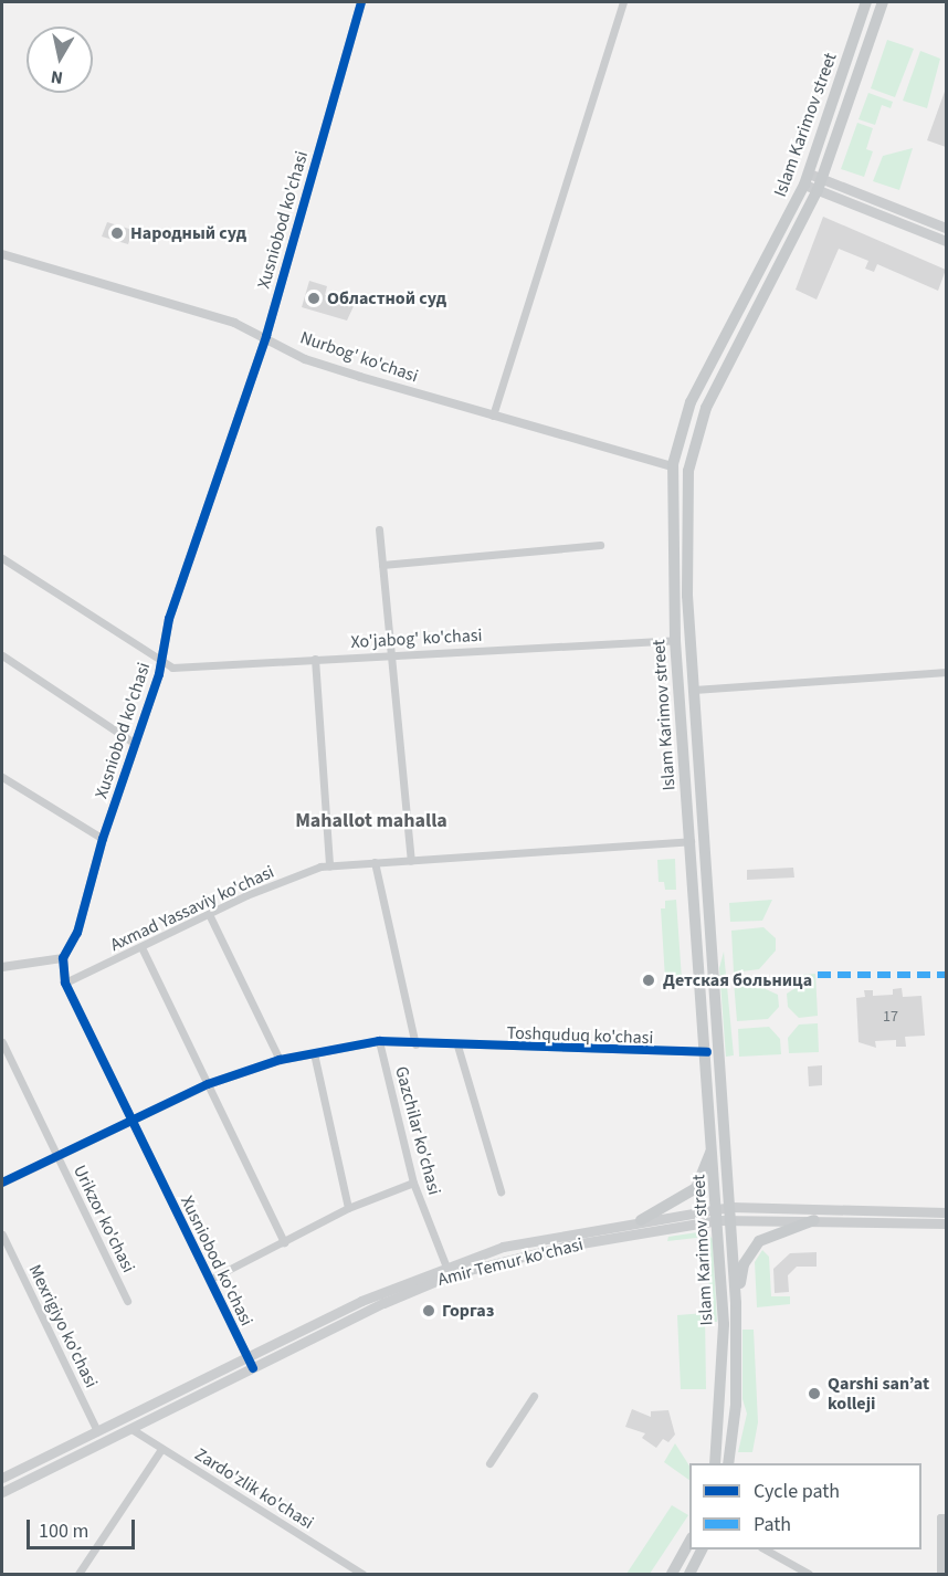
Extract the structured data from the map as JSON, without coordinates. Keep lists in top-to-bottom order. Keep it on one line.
{"streets":{"main road":["Islam Karimov street","Amir Temur ko'chasi"],"street":["Xusniobod ko'chasi","Nurbog' ko'chasi","Xo'jabog' ko'chasi","Axmad Yassaviy ko'chasi","Toshquduq ko'chasi","Gazchilar ko'chasi","Urikzor ko'chasi","Mexrigiyo ko'chasi","Zardo'zlik ko'chasi"]},"crossings":[["Islam Karimov street","Nurbog' ko'chasi"],["Islam Karimov street","Xo'jabog' ko'chasi"],["Islam Karimov street","Axmad Yassaviy ko'chasi"],["Islam Karimov street","Toshquduq ko'chasi"],["Islam Karimov street","Amir Temur ko'chasi"],["Xusniobod ko'chasi","Nurbog' ko'chasi"],["Xusniobod ko'chasi","Xo'jabog' ko'chasi"],["Xusniobod ko'chasi","Axmad Yassaviy ko'chasi"],["Xusniobod ko'chasi","Toshquduq ko'chasi"],["Xusniobod ko'chasi","Amir Temur ko'chasi"],["Toshquduq ko'chasi","Gazchilar ko'chasi"],["Toshquduq ko'chasi","Urikzor ko'chasi"],["Gazchilar ko'chasi","Amir Temur ko'chasi"],["Amir Temur ko'chasi","Mexrigiyo ko'chasi"],["Amir Temur ko'chasi","Zardo'zlik ko'chasi"]],"districts":["Mahallot mahalla"],"places":["Народный суд","Областной суд","Детская больница","Горгаз","Qarshi san’at kolleji"],"house_numbers":["17"],"legend":["Cycle path","Path"],"scale_bar":"100 m","north":"bottom"}
